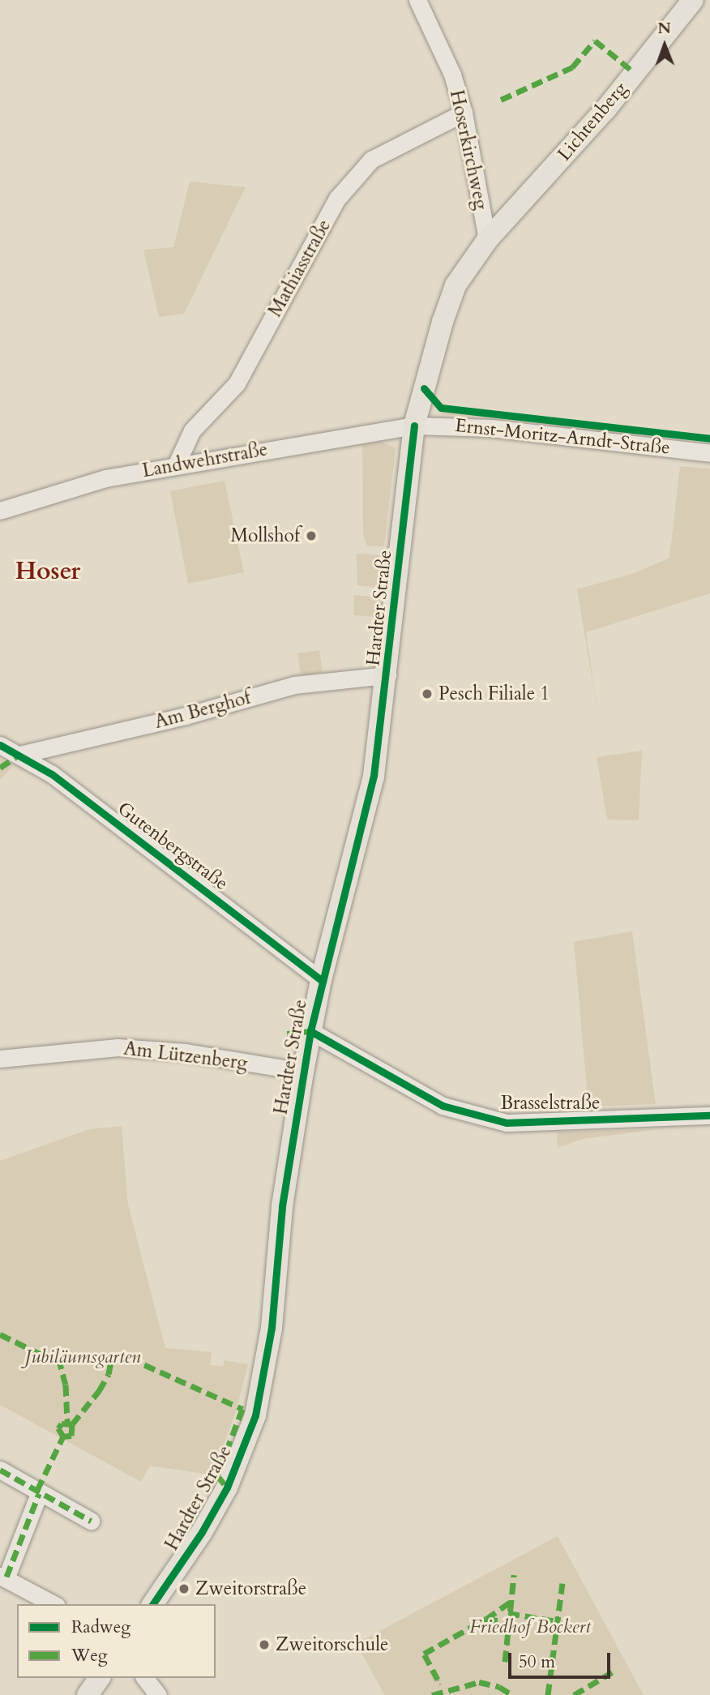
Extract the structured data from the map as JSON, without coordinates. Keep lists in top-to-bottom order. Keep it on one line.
{"streets":{"main road":["Lichtenberg","Hardter Straße"],"street":["Hoserkirchweg","Mathiasstraße","Ernst-Moritz-Arndt-Straße","Landwehrstraße","Am Berghof","Gutenbergstraße","Am Lützenberg","Brasselstraße"]},"crossings":[["Lichtenberg","Hoserkirchweg"],["Lichtenberg","Hardter Straße"],["Hoserkirchweg","Mathiasstraße"],["Hoserkirchweg","Hardter Straße"],["Mathiasstraße","Landwehrstraße"],["Ernst-Moritz-Arndt-Straße","Landwehrstraße"],["Ernst-Moritz-Arndt-Straße","Hardter Straße"],["Landwehrstraße","Hardter Straße"],["Hardter Straße","Am Berghof"],["Hardter Straße","Gutenbergstraße"],["Hardter Straße","Am Lützenberg"],["Hardter Straße","Brasselstraße"],["Am Berghof","Gutenbergstraße"]],"districts":["Hoser"],"parks":["Jubiläumsgarten","Friedhof Bockert"],"places":["Mollshof","Pesch Filiale 1","Zweitorstraße","Zweitorschule"],"legend":["Radweg","Weg"],"scale_bar":"50 m","north":"top"}
